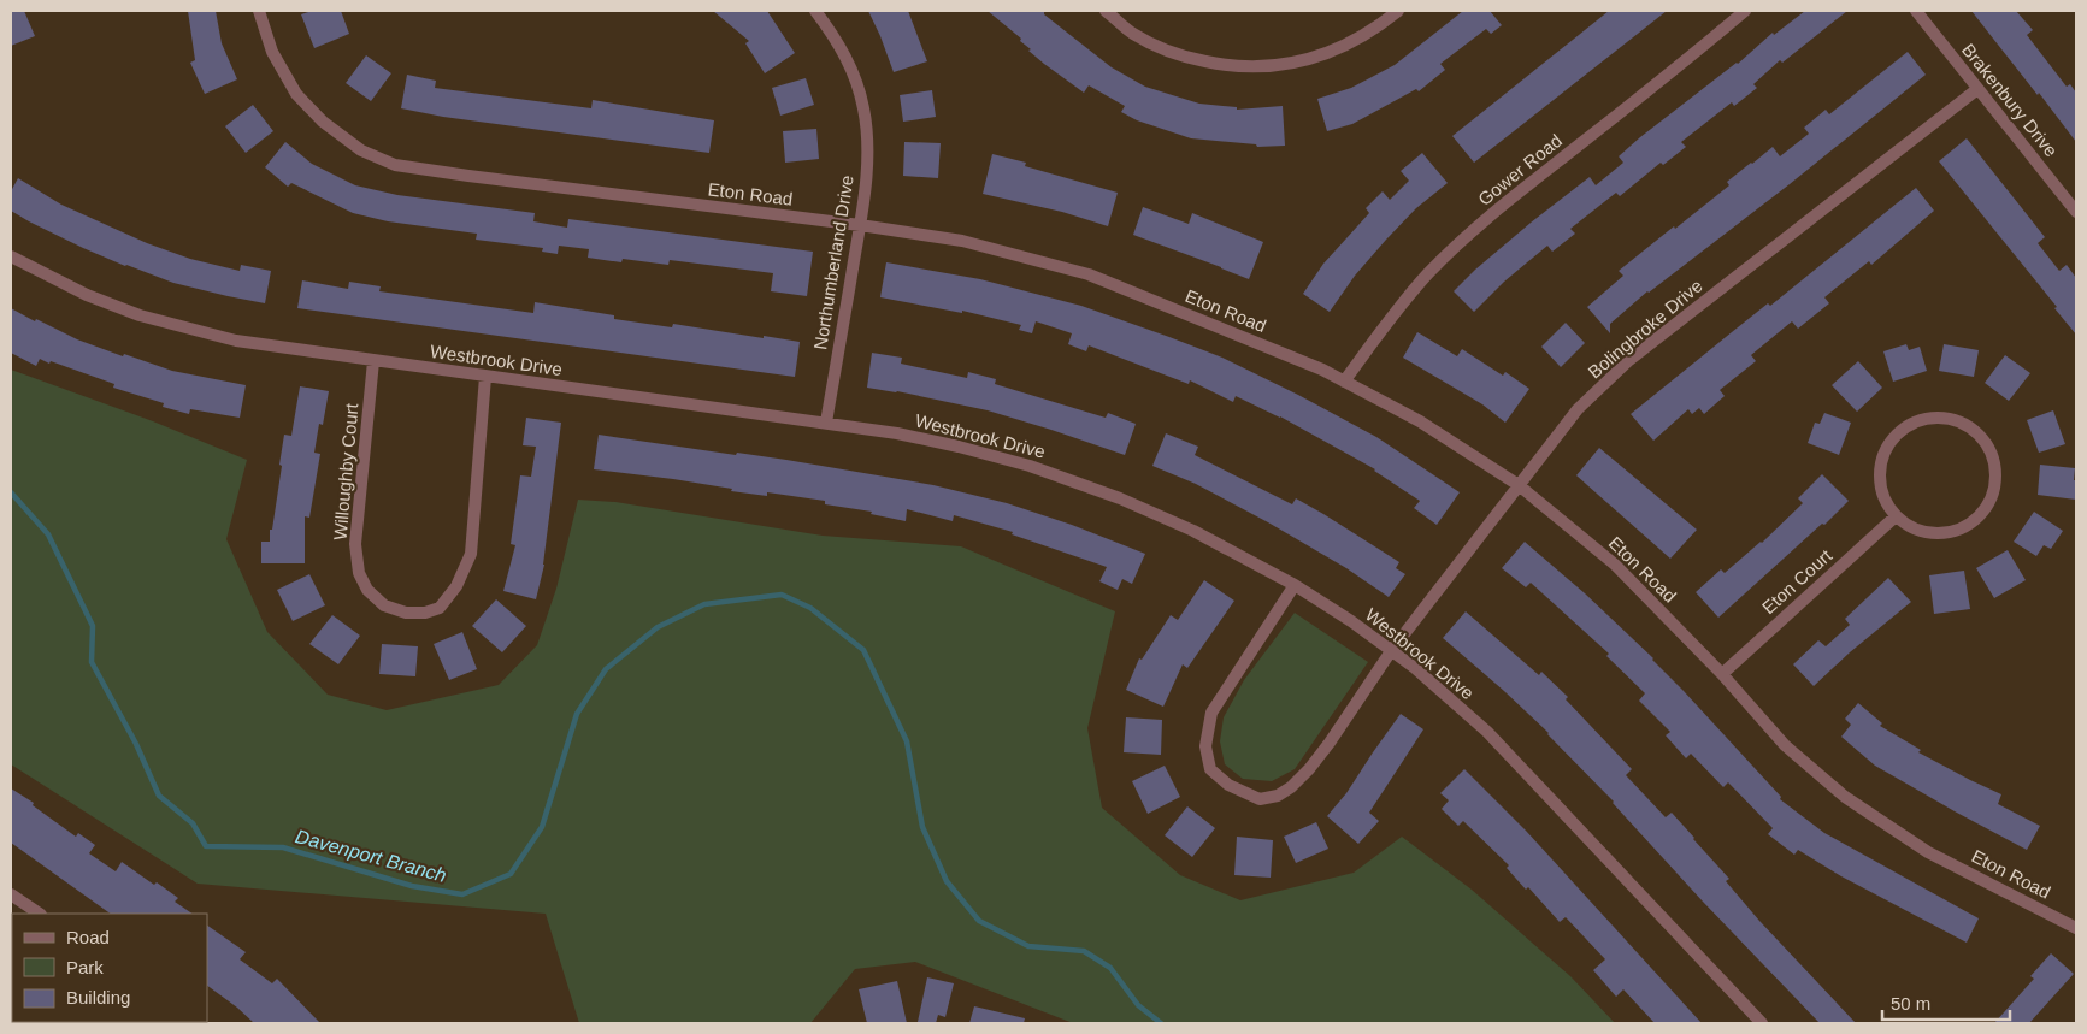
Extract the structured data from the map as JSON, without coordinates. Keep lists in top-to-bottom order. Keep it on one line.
{"streets":{"street":["Brakenbury Drive","Gower Road","Eton Road","Northumberland Drive","Bolingbroke Drive","Westbrook Drive","Willoughby Court","Eton Court"]},"crossings":[["Brakenbury Drive","Bolingbroke Drive"],["Gower Road","Eton Road"],["Eton Road","Northumberland Drive"],["Eton Road","Bolingbroke Drive"],["Eton Road","Eton Court"],["Northumberland Drive","Westbrook Drive"],["Bolingbroke Drive","Westbrook Drive"],["Westbrook Drive","Willoughby Court"]],"water":["Davenport Branch"],"legend":["Road","Park","Building"],"scale_bar":"50 m"}
